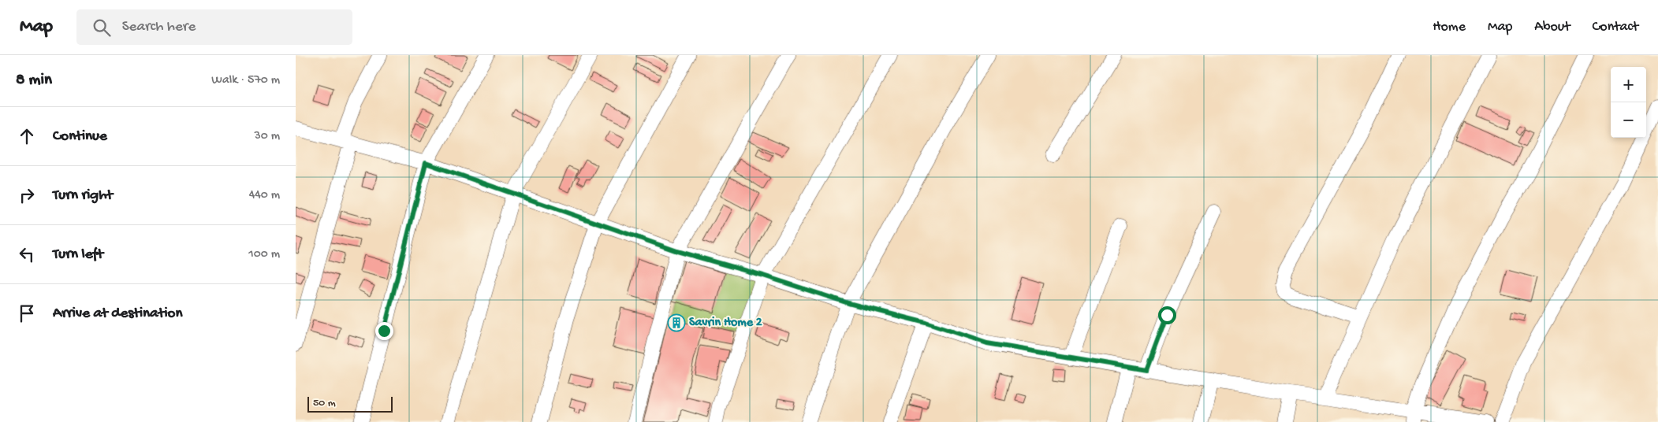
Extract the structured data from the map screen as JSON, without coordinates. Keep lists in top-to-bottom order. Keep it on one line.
{"places":{"building":["Savrin Home 2"]},"scale_bar":"50 m","page":{"header":"Map","search":"Search here","nav":["Home","Map","About","Contact"],"heading":["8 min","Walk · 570 m"],"map_buttons":["+","−"],"list":[["Continue","30 m"],["Turn right","440 m"],["Turn left","100 m"],"Arrive at destination"],"scale":"50 m"}}
